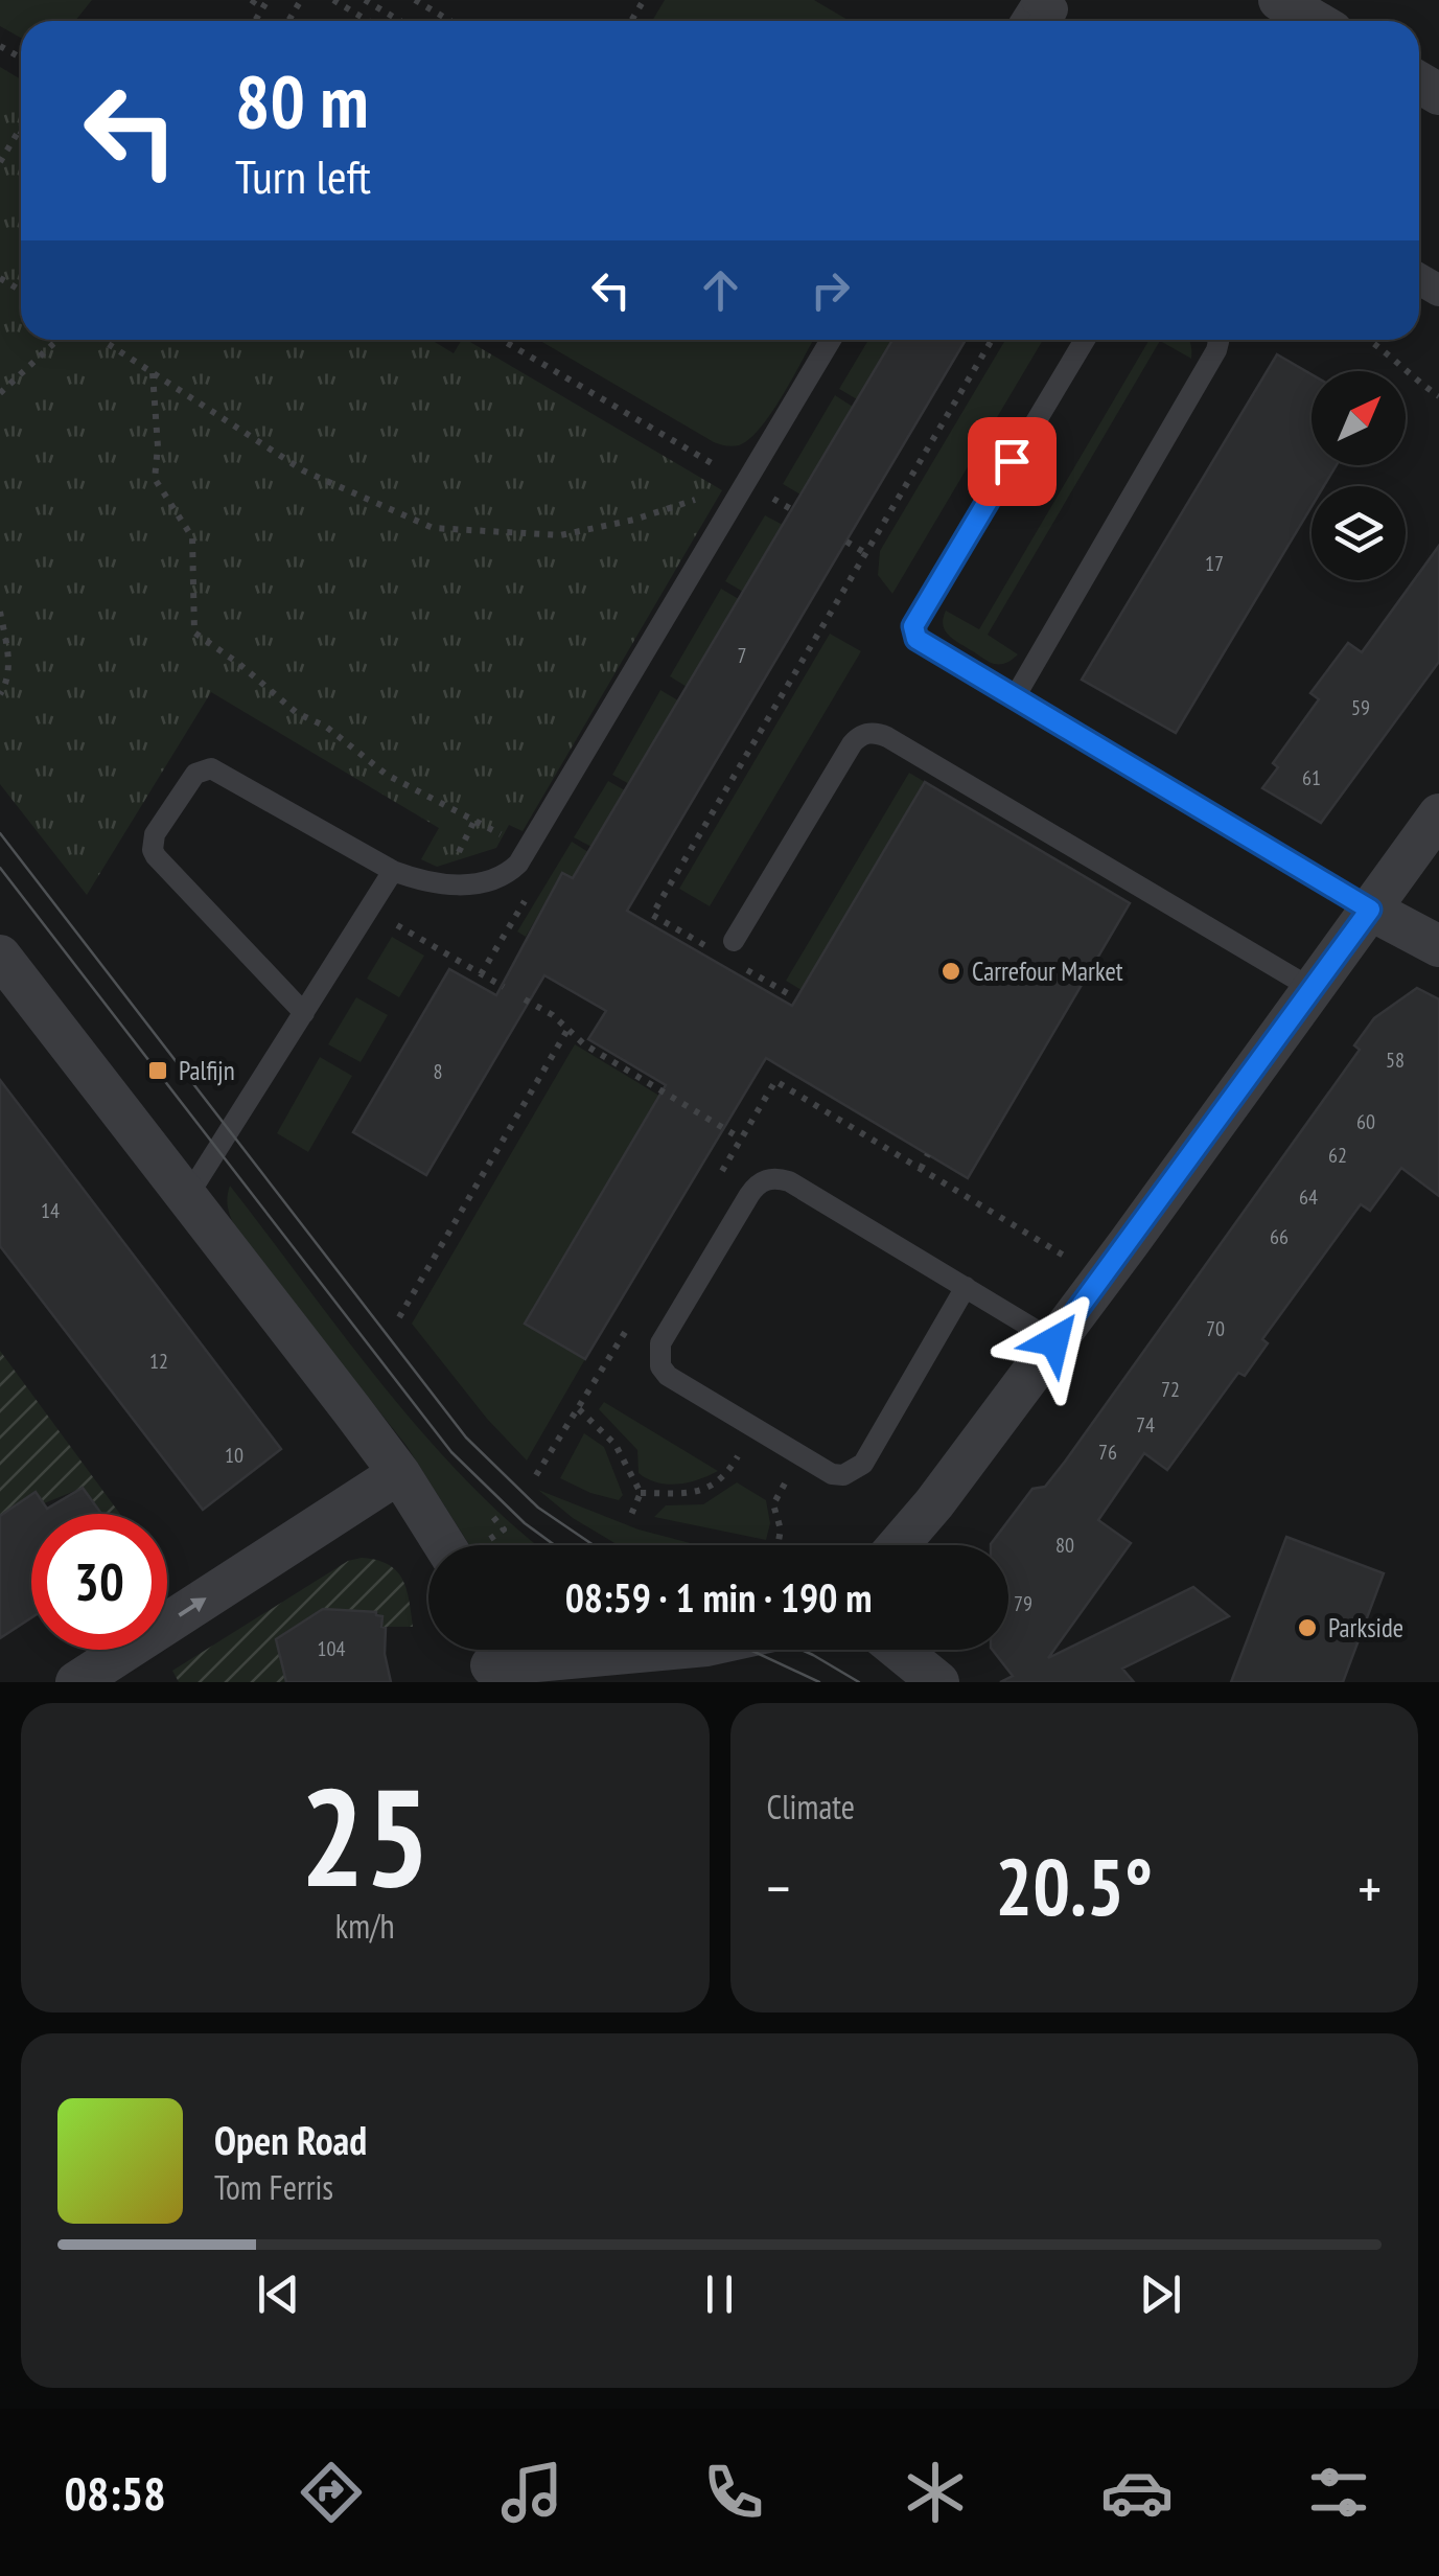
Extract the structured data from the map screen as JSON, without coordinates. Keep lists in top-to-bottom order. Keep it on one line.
{"places":{"other":["Carrefour Market","Parkside"],"transit":["Palfijn"]},"house_numbers":["17","7","59","61","58","8","60","62","64","14","66","70","12","72","74","76","10","80","79","104"],"north":"top right","page":{"turn":["80 m","Turn left"],"limit":"30","trip":"08:59 · 1 min · 190 m","tile":[["25","km/h"],"Climate"],"heat":["−","20.5°","+"],"song":["Open Road","Tom Ferris"],"tabs":"08:58"}}
